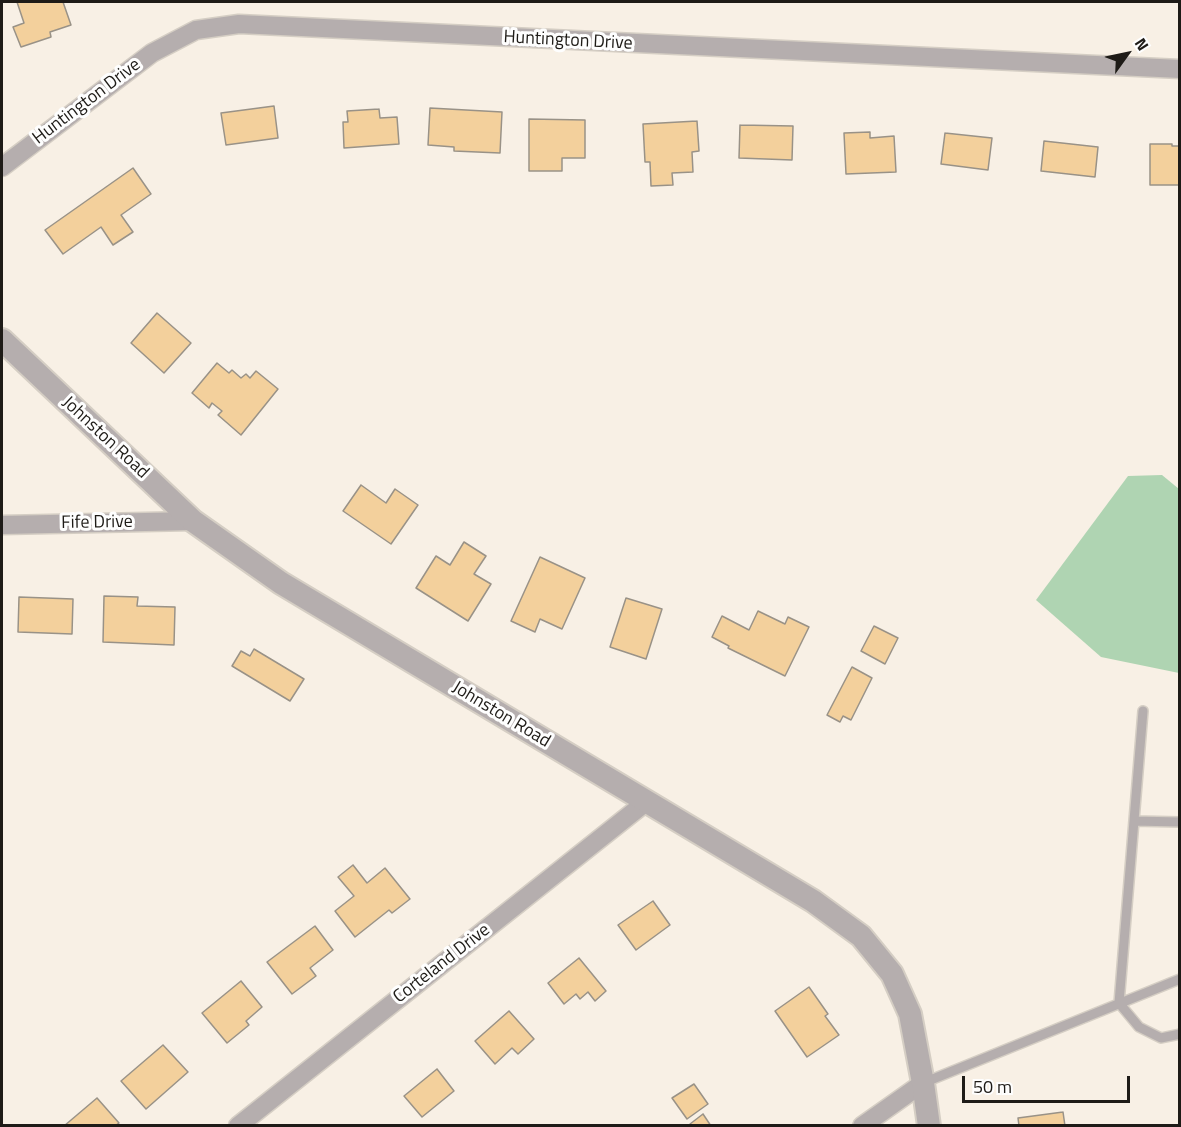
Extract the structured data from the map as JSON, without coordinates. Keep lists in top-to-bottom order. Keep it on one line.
{"streets":{"street":["Huntington Drive","Johnston Road","Fife Drive","Corteland Drive"]},"crossings":[["Johnston Road","Fife Drive"],["Johnston Road","Corteland Drive"]],"scale_bar":"50 m","north":"top right"}
